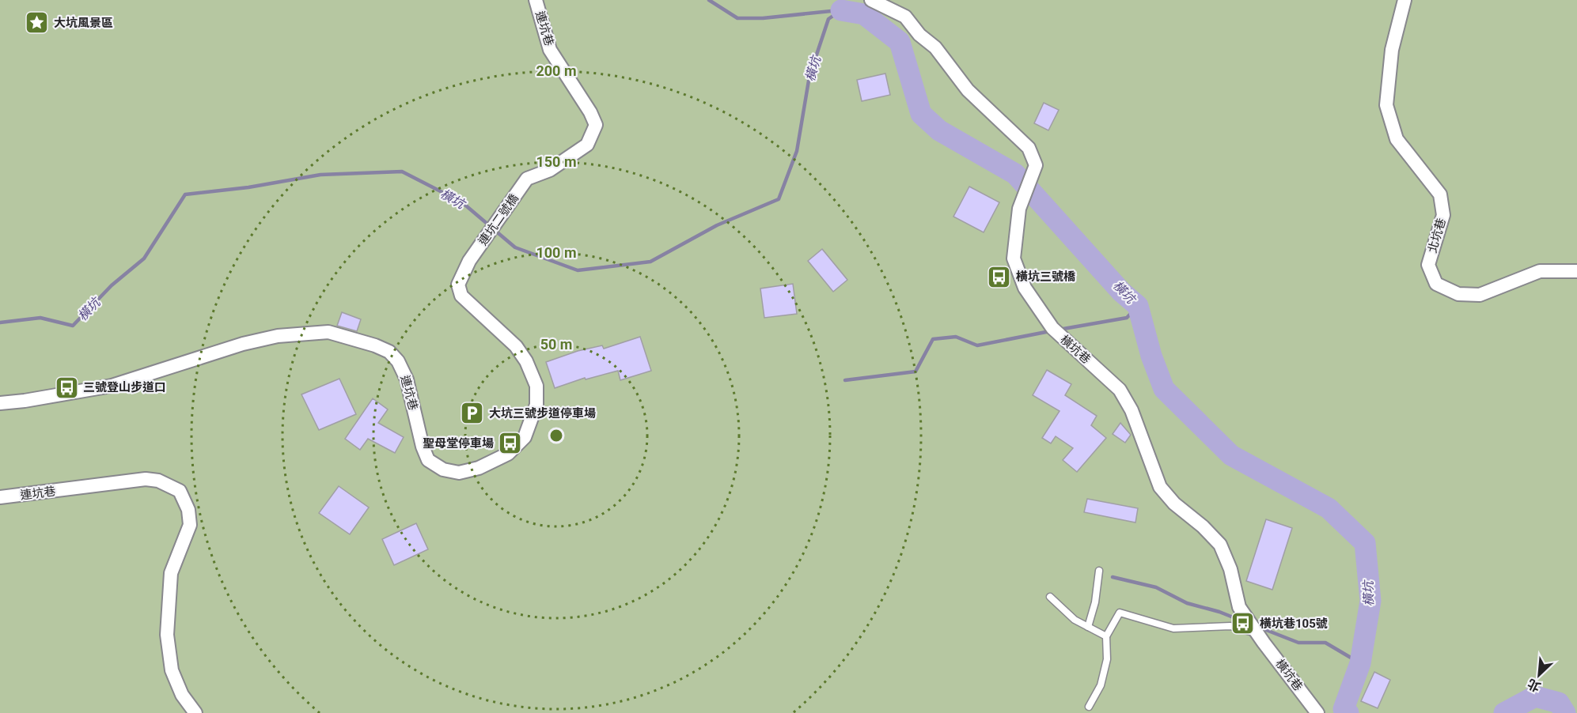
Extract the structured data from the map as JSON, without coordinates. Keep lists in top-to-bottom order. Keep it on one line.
{"streets":{"street":["連坑巷","連坑二號橋","北坑巷","橫坑巷"]},"crossings":[["連坑巷","連坑二號橋"]],"water":["橫坑"],"places":{"place":["大坑風景區"],"bus stop":["橫坑三號橋","三號登山步道口","聖母堂停車場","橫坑巷105號"],"parking":["大坑三號步道停車場"]},"north":"bottom left","rings":["200 m","150 m","100 m","50 m"]}
